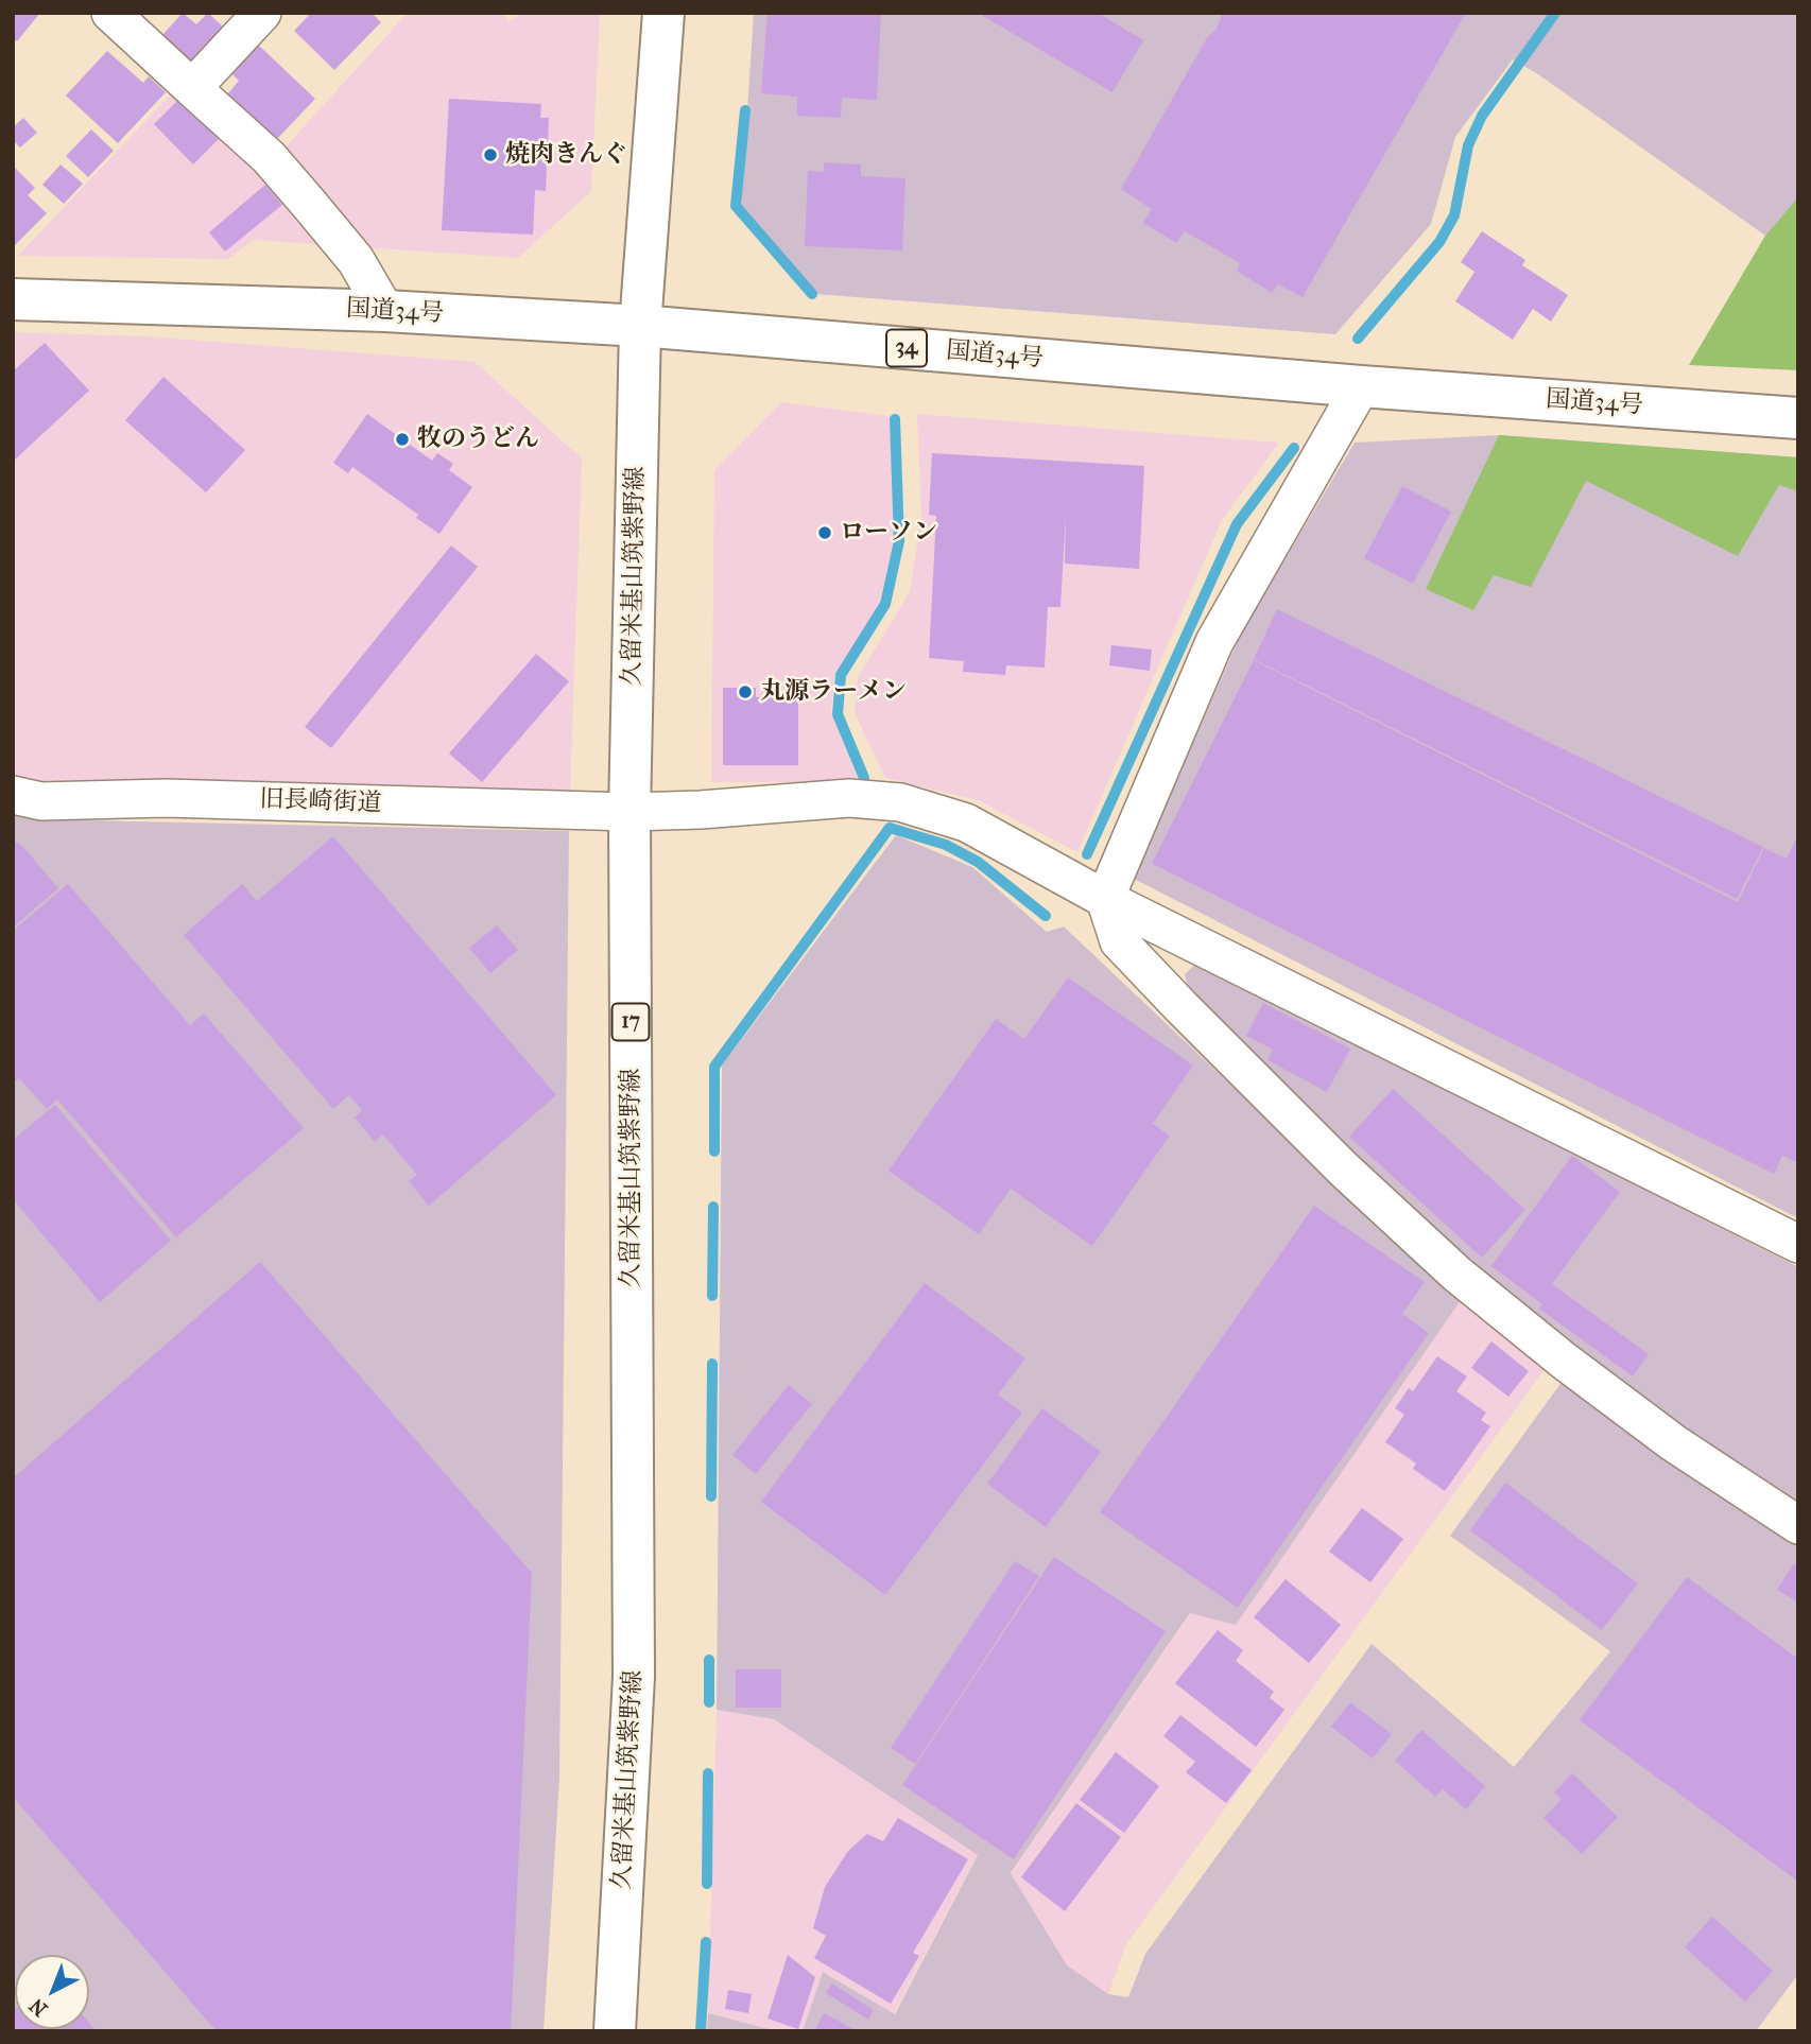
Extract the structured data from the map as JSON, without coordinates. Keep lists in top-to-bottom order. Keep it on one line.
{"streets":{"main road":["国道34号","34","久留米基山筑紫野線","17"],"street":["旧長崎街道"]},"crossings":[["国道34号","久留米基山筑紫野線"],["久留米基山筑紫野線","旧長崎街道"]],"places":["焼肉きんぐ","牧のうどん","ローソン","丸源ラーメン"],"north":"bottom left"}
